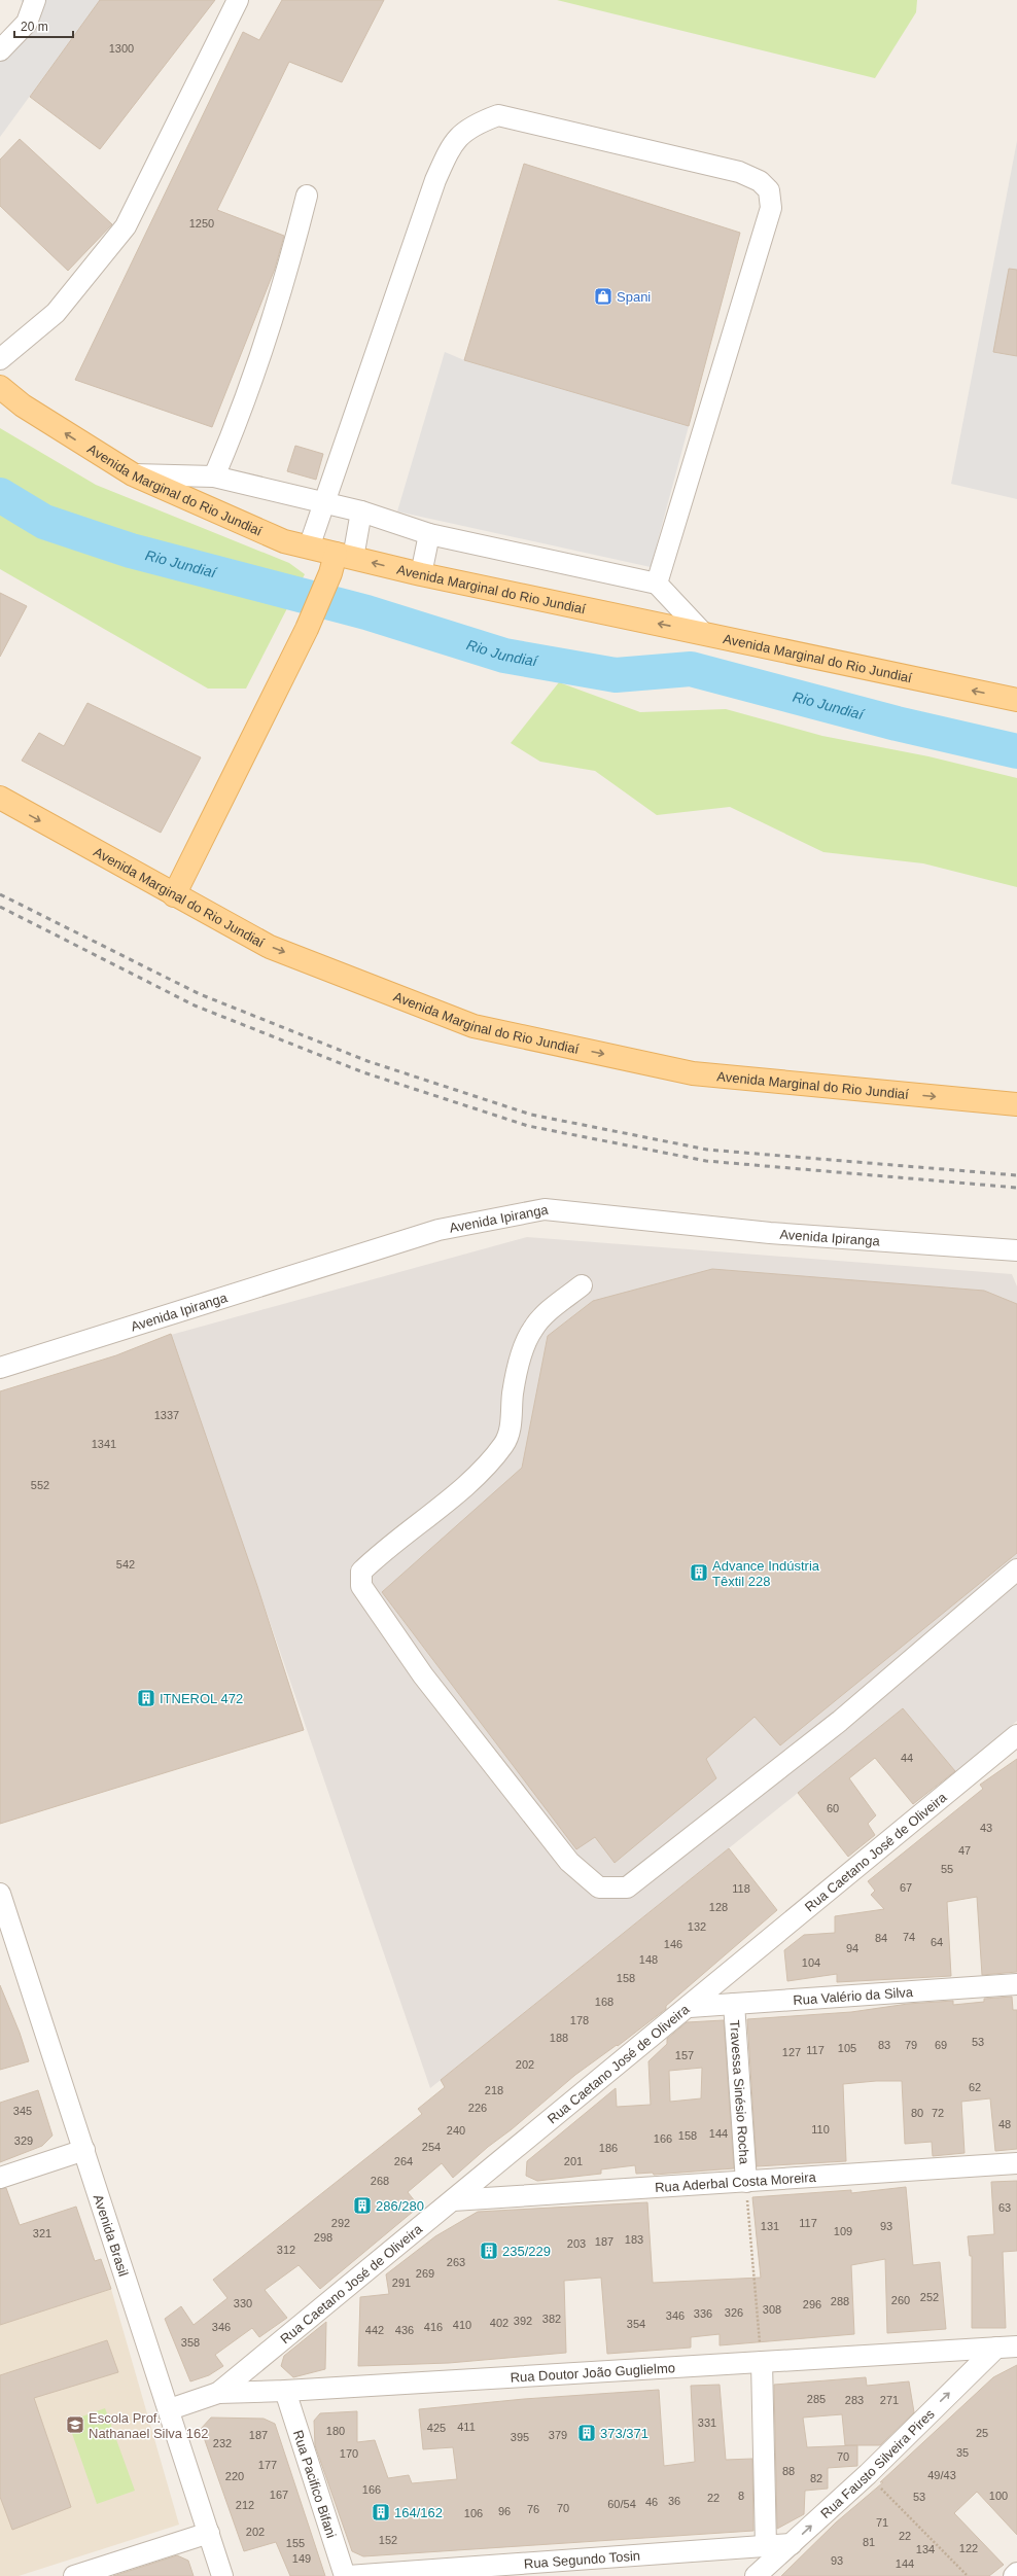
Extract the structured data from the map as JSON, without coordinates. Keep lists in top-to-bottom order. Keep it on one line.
{"streets":{"main road":["Avenida Marginal do Rio Jundiaí"],"street":["Avenida Ipiranga","Rua Caetano José de Oliveira","Rua Valério da Silva","Travessa Sinésio Rocha","Rua Aderbal Costa Moreira","Avenida Brasil","Rua Doutor João Guglielmo","Rua Fausto Silveira Pires","Rua Pacifico Bifani","Rua Segundo Tosin"]},"crossings":[["Rua Caetano José de Oliveira","Rua Valério da Silva"],["Rua Caetano José de Oliveira","Rua Aderbal Costa Moreira"],["Rua Caetano José de Oliveira","Rua Doutor João Guglielmo"],["Rua Valério da Silva","Travessa Sinésio Rocha"],["Travessa Sinésio Rocha","Rua Aderbal Costa Moreira"],["Avenida Brasil","Rua Doutor João Guglielmo"],["Rua Doutor João Guglielmo","Rua Fausto Silveira Pires"],["Rua Doutor João Guglielmo","Rua Pacifico Bifani"],["Rua Fausto Silveira Pires","Rua Segundo Tosin"]],"one_way":["Rua Fausto Silveira Pires"],"water":["Rio Jundiaí"],"places":{"shop":["Spani"],"building":["Advance Indústria Têxtil 228","ITNEROL 472","286/280","235/229","373/371","164/162"],"school or university":["Escola Prof. Nathanael Silva 162"]},"house_numbers":["1300","1250","1337","1341","552","542","44","60","43","47","55","67","118","128","132","74","84","64","146","94","148","104","158","168","178","188","53","83","79","69","105","117","127","157","202","62","218","226","345","80","72","48","110","240","144","158","166","329","254","186","264","201","268","63","292","117","131","93","109","321","298","183","187","203","312","263","269","291","252","260","288","330","296","308","326","336","346","382","392","402","354","410","346","416","442","436","358","285","283","271","331","411","425","180","25","187","379","395","232","35","170","70","177","88","49/43","220","82","166","167","8","100","53","22","36","46","60/54","212","70","76","96","106","71","202","22","152","81","155","122","134","149","93","144"],"scale_bar":"20 m"}
